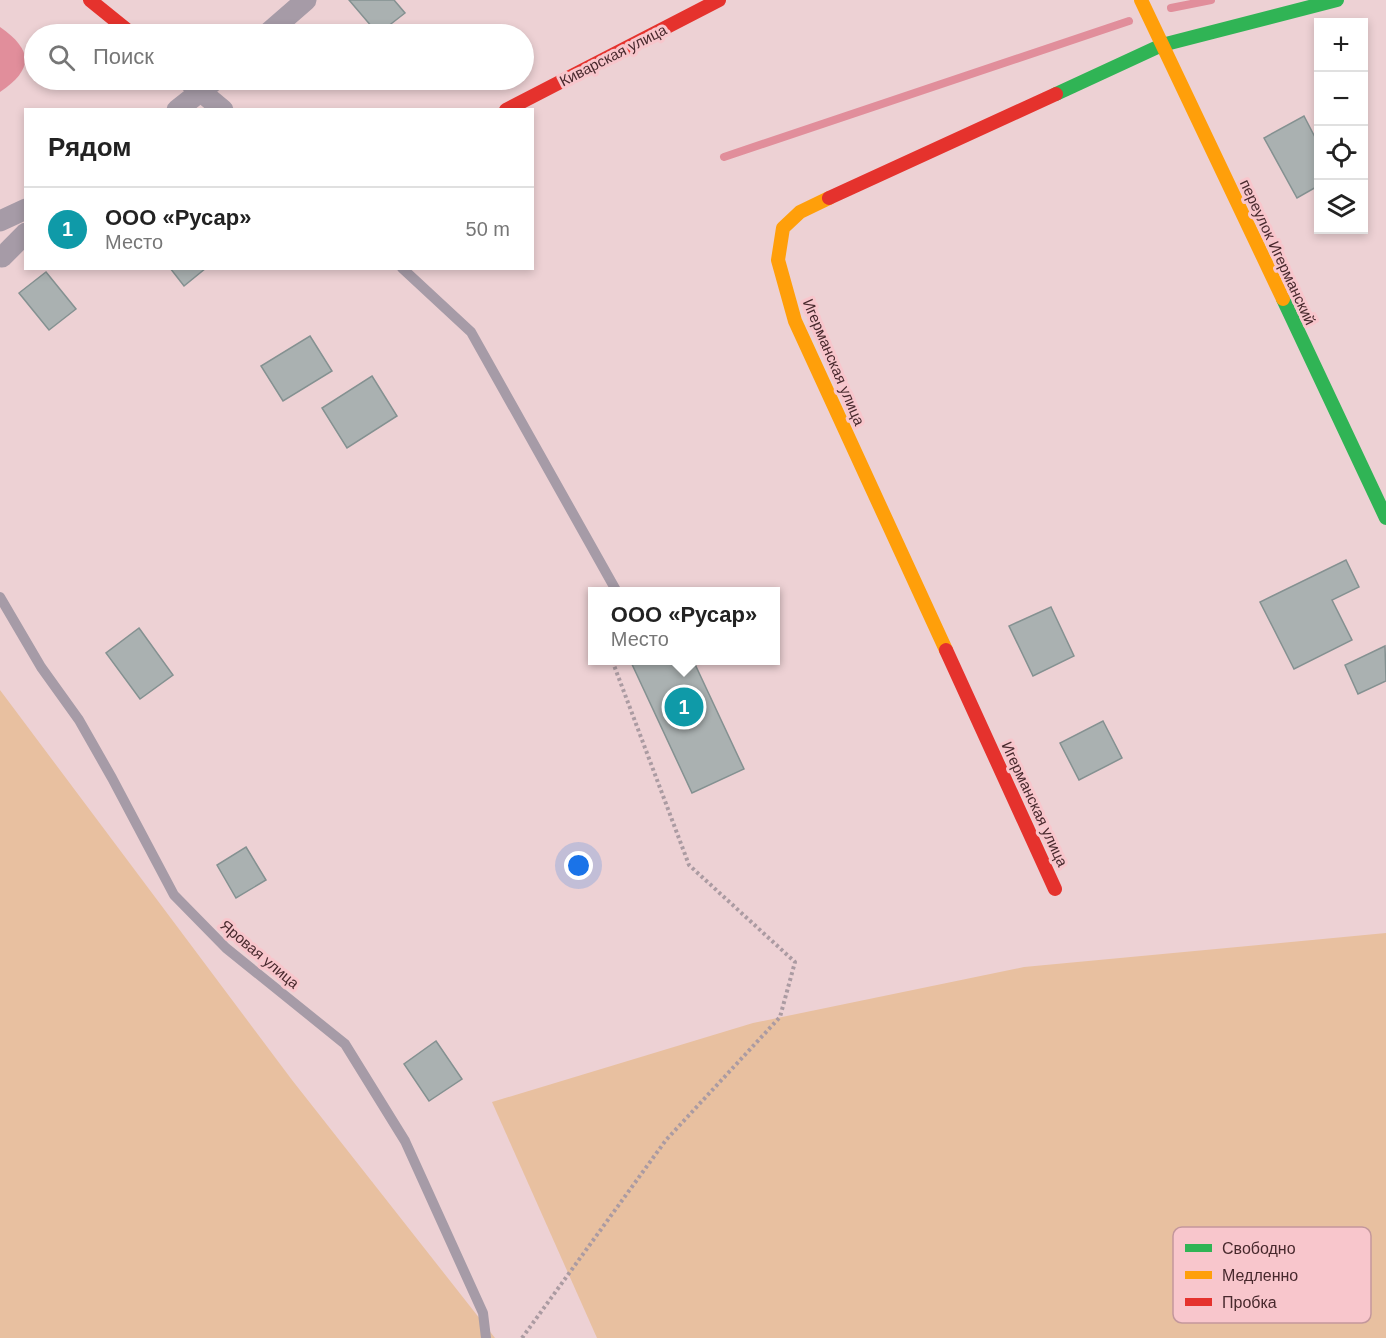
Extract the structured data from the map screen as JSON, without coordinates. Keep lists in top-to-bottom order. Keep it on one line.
{"streets":{"street":["Киварская улица","переулок Игерманский","Игерманская улица"],"lane":["Яровая улица"]},"crossings":[["переулок Игерманский","Игерманская улица"]],"legend":["Свободно","Медленно","Пробка"],"page":{"map_buttons":["+","−"],"search":"Поиск","heading":"Рядом","list":[{"mark":"1","name":"ООО «Русар»","note":"Место","value":"50 m"}],"popup":["ООО «Русар»","Место"],"pins":"1"}}
